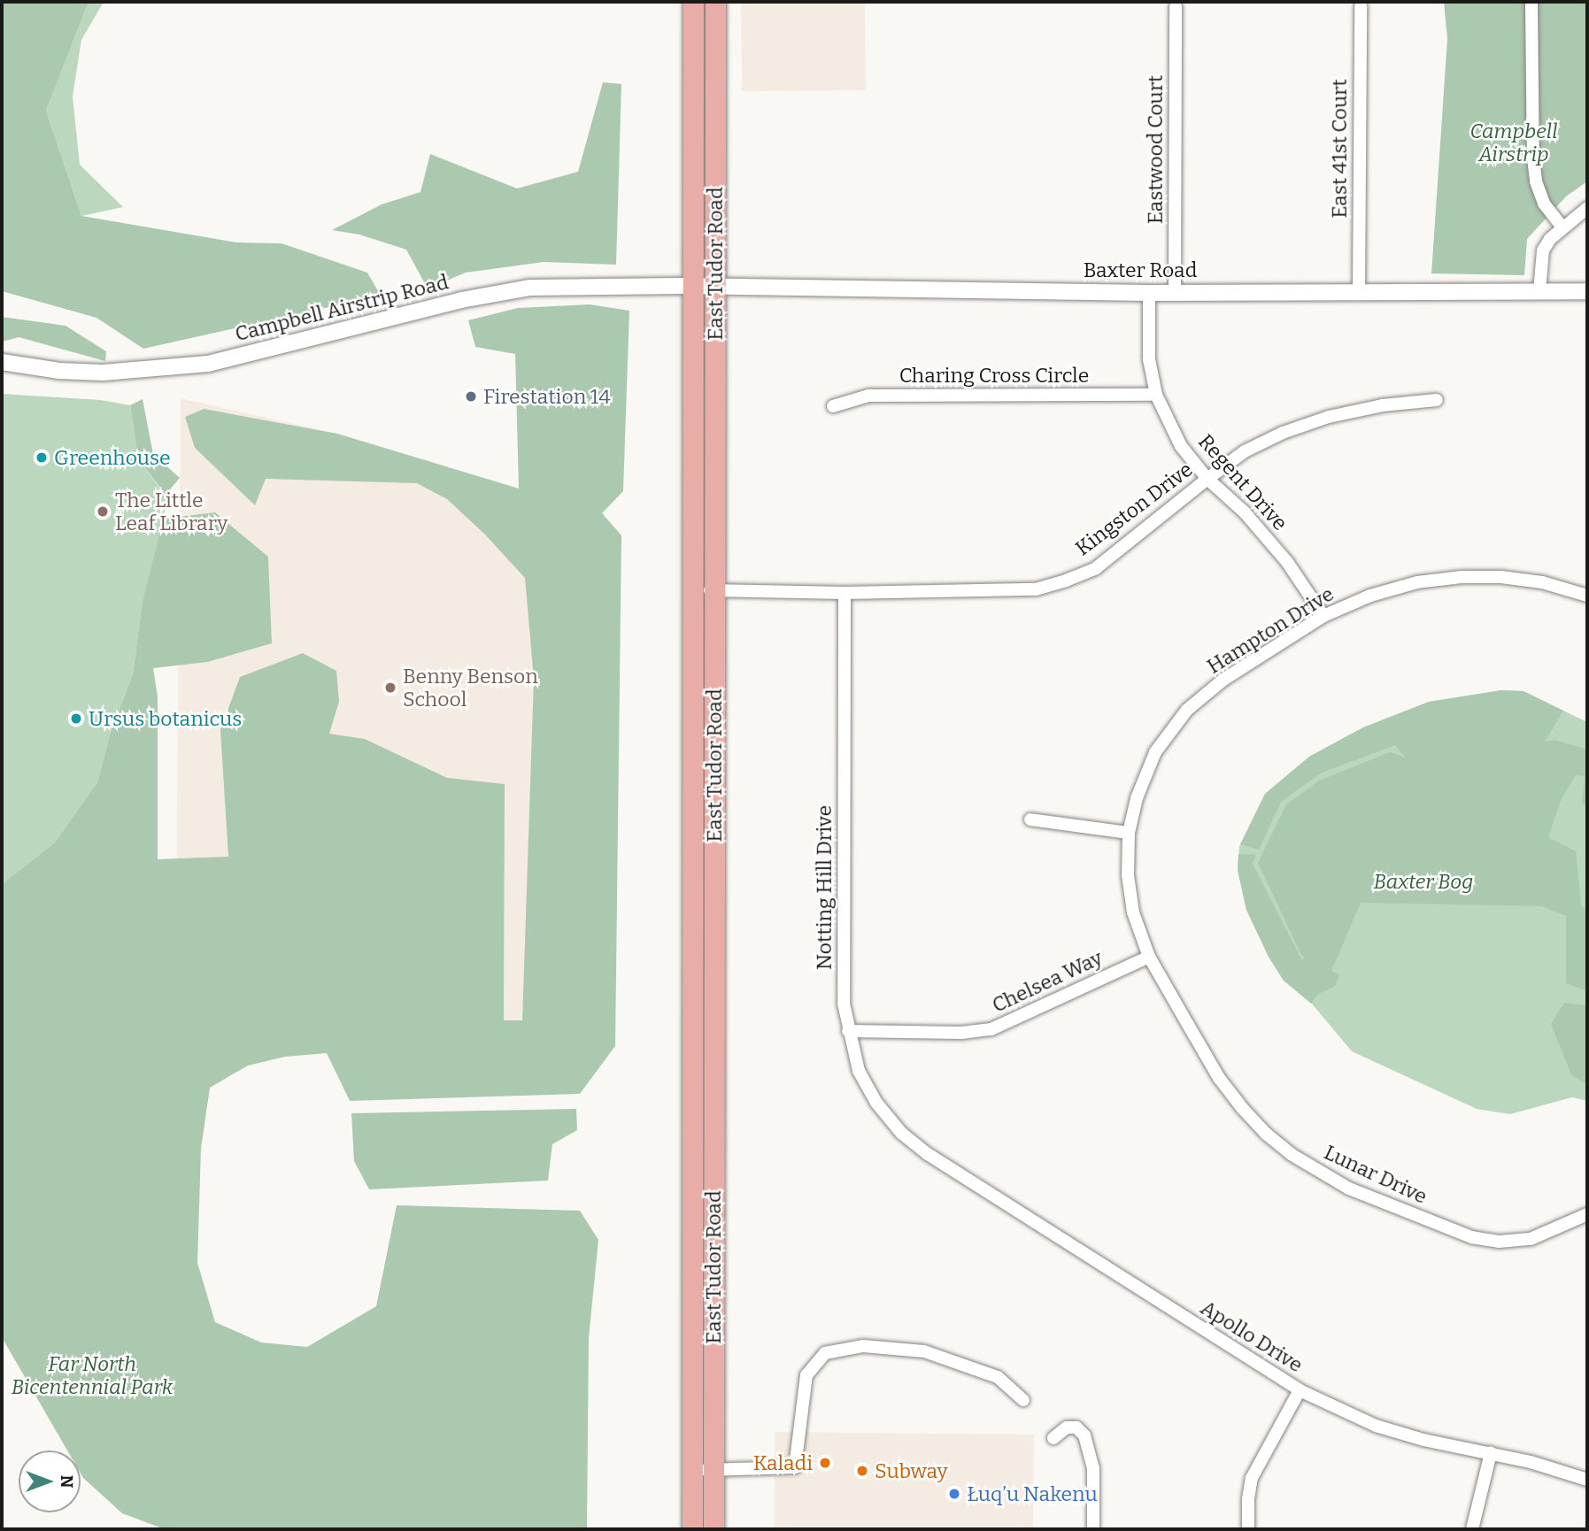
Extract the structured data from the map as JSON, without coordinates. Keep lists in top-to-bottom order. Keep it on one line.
{"streets":{"main road":["East Tudor Road"],"street":["East 41st Court","Eastwood Court","Baxter Road","Campbell Airstrip Road","Charing Cross Circle","Regent Drive","Kingston Drive","Hampton Drive","Notting Hill Drive","Chelsea Way","Lunar Drive","Apollo Drive"]},"crossings":[["East 41st Court","Baxter Road"],["Eastwood Court","Baxter Road"],["East Tudor Road","Baxter Road"],["East Tudor Road","Campbell Airstrip Road"],["East Tudor Road","Kingston Drive"],["Baxter Road","Campbell Airstrip Road"],["Baxter Road","Regent Drive"],["Charing Cross Circle","Regent Drive"],["Regent Drive","Kingston Drive"],["Regent Drive","Hampton Drive"],["Kingston Drive","Notting Hill Drive"],["Hampton Drive","Lunar Drive"],["Notting Hill Drive","Chelsea Way"],["Notting Hill Drive","Apollo Drive"],["Chelsea Way","Lunar Drive"]],"parks":["Campbell Airstrip","Baxter Bog","Far North Bicentennial Park"],"places":["Firestation 14","Greenhouse","The Little Leaf Library","Benny Benson School","Ursus botanicus","Kaladi","Subway","Łuq’u Nakenu"],"north":"right"}
